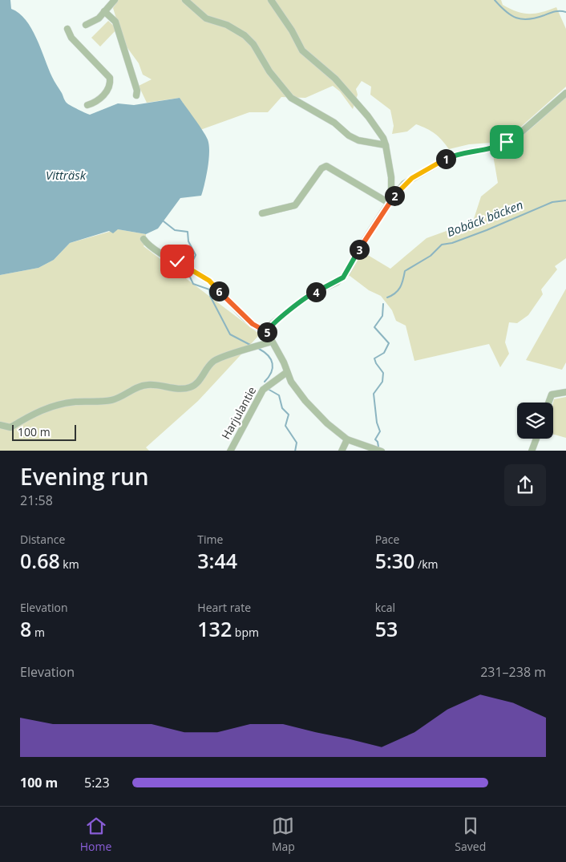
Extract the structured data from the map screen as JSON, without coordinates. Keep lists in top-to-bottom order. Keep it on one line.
{"streets":{"street":["Harjulantie"]},"water":["Vitträsk","Bobäck bäcken"],"scale_bar":"100 m","page":{"pins":["1","2","3","6","4","5"],"scale":"100 m","heading":["Evening run","21:58"],"stats":[["Distance","0.68 km"],["Time","3:44"],["Pace","5:30 /km"],["Elevation","8 m"],["Heart rate","132 bpm"],["kcal","53"]],"chart":["Elevation","231–238 m"],"list":[{"name":"100 m","note":"5:23"}],"tabs":["Home","Map","Saved"]}}
